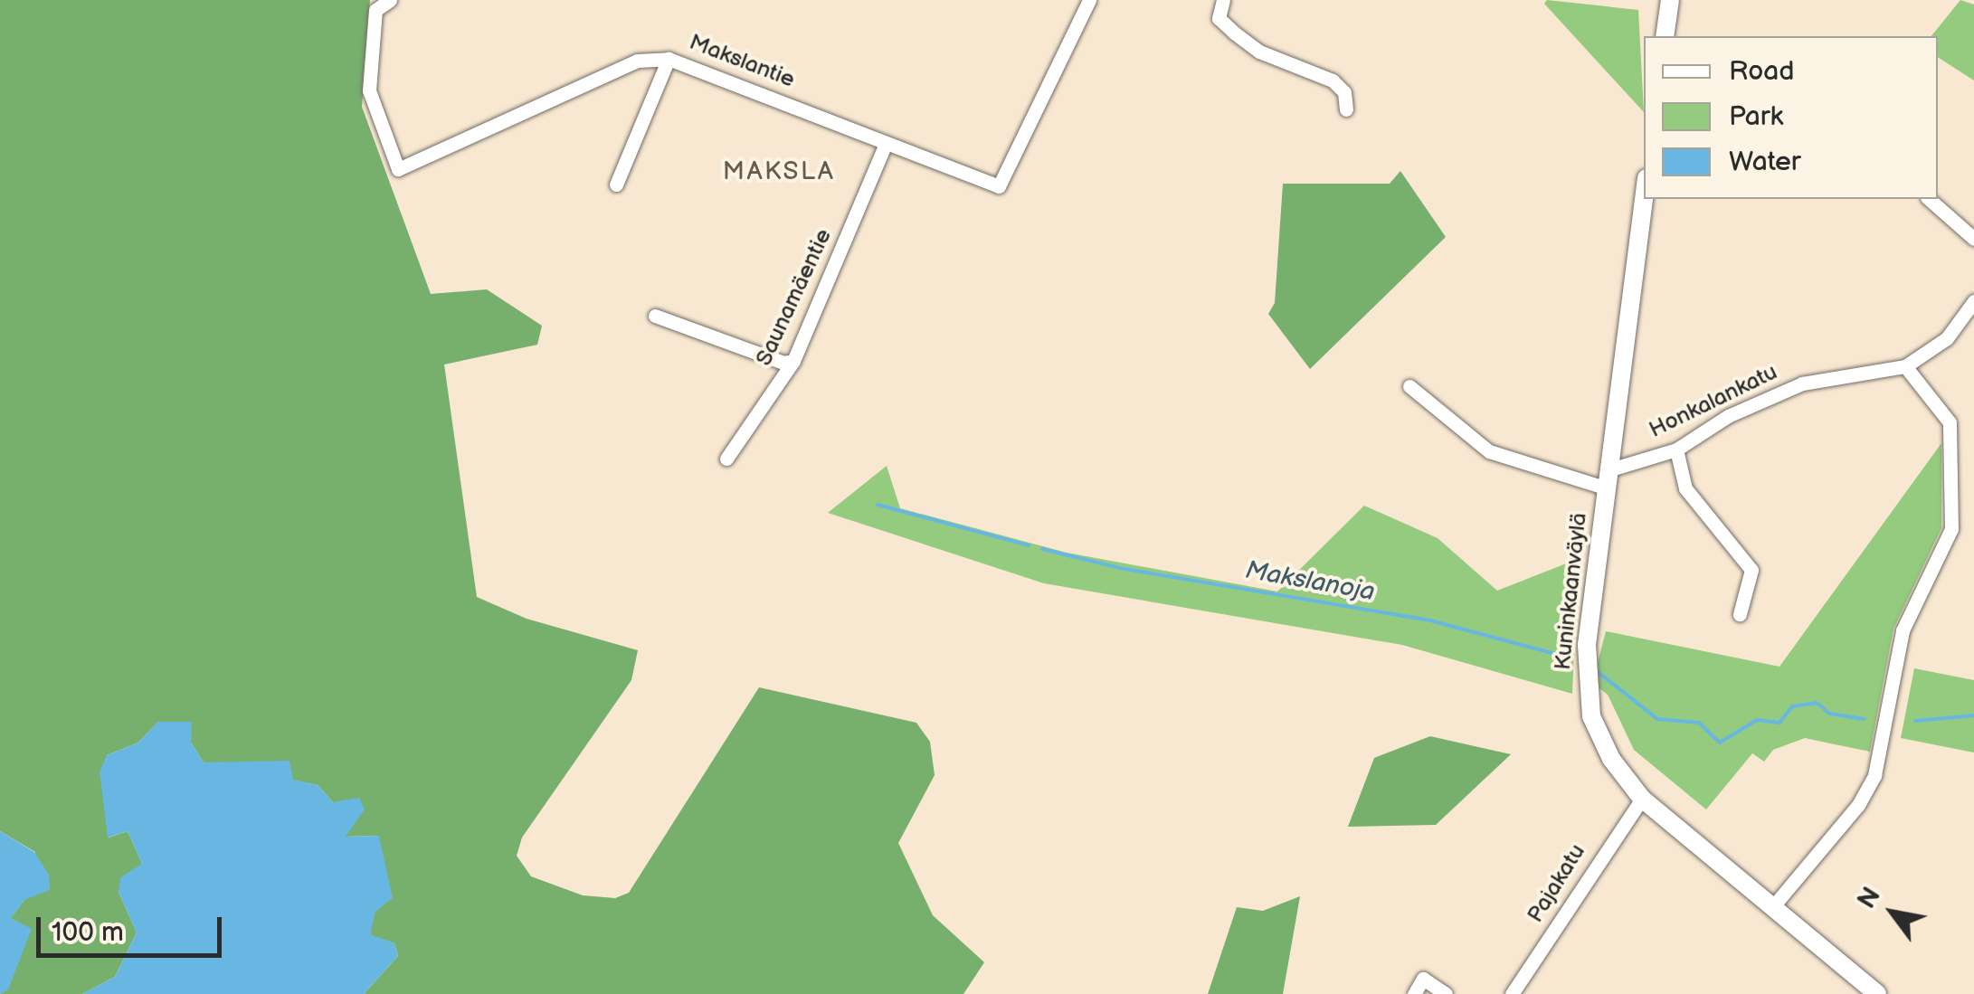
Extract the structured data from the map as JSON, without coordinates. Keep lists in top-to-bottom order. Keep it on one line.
{"streets":{"street":["Makslantie","Saunamäentie","Honkalankatu","Kuninkaanväylä","Pajakatu"]},"crossings":[["Makslantie","Saunamäentie"],["Honkalankatu","Kuninkaanväylä"],["Kuninkaanväylä","Pajakatu"]],"districts":["MAKSLA"],"water":["Makslanoja"],"legend":["Road","Park","Water"],"scale_bar":"100 m","north":"top left"}
